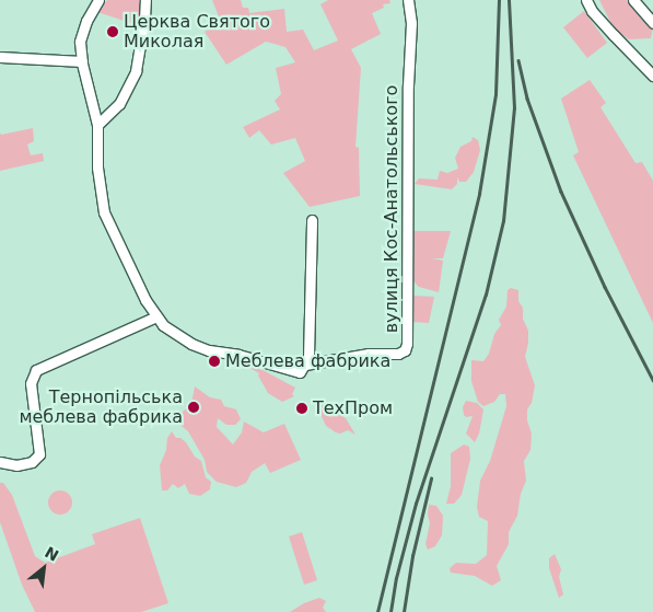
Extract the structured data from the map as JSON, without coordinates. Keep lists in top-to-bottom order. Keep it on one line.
{"streets":{"street":["вулиця Кос-Анатольського"]},"places":["Церква Святого Миколая","Меблева фабрика","Тернопільська меблева фабрика","ТехПром"],"north":"top right"}
